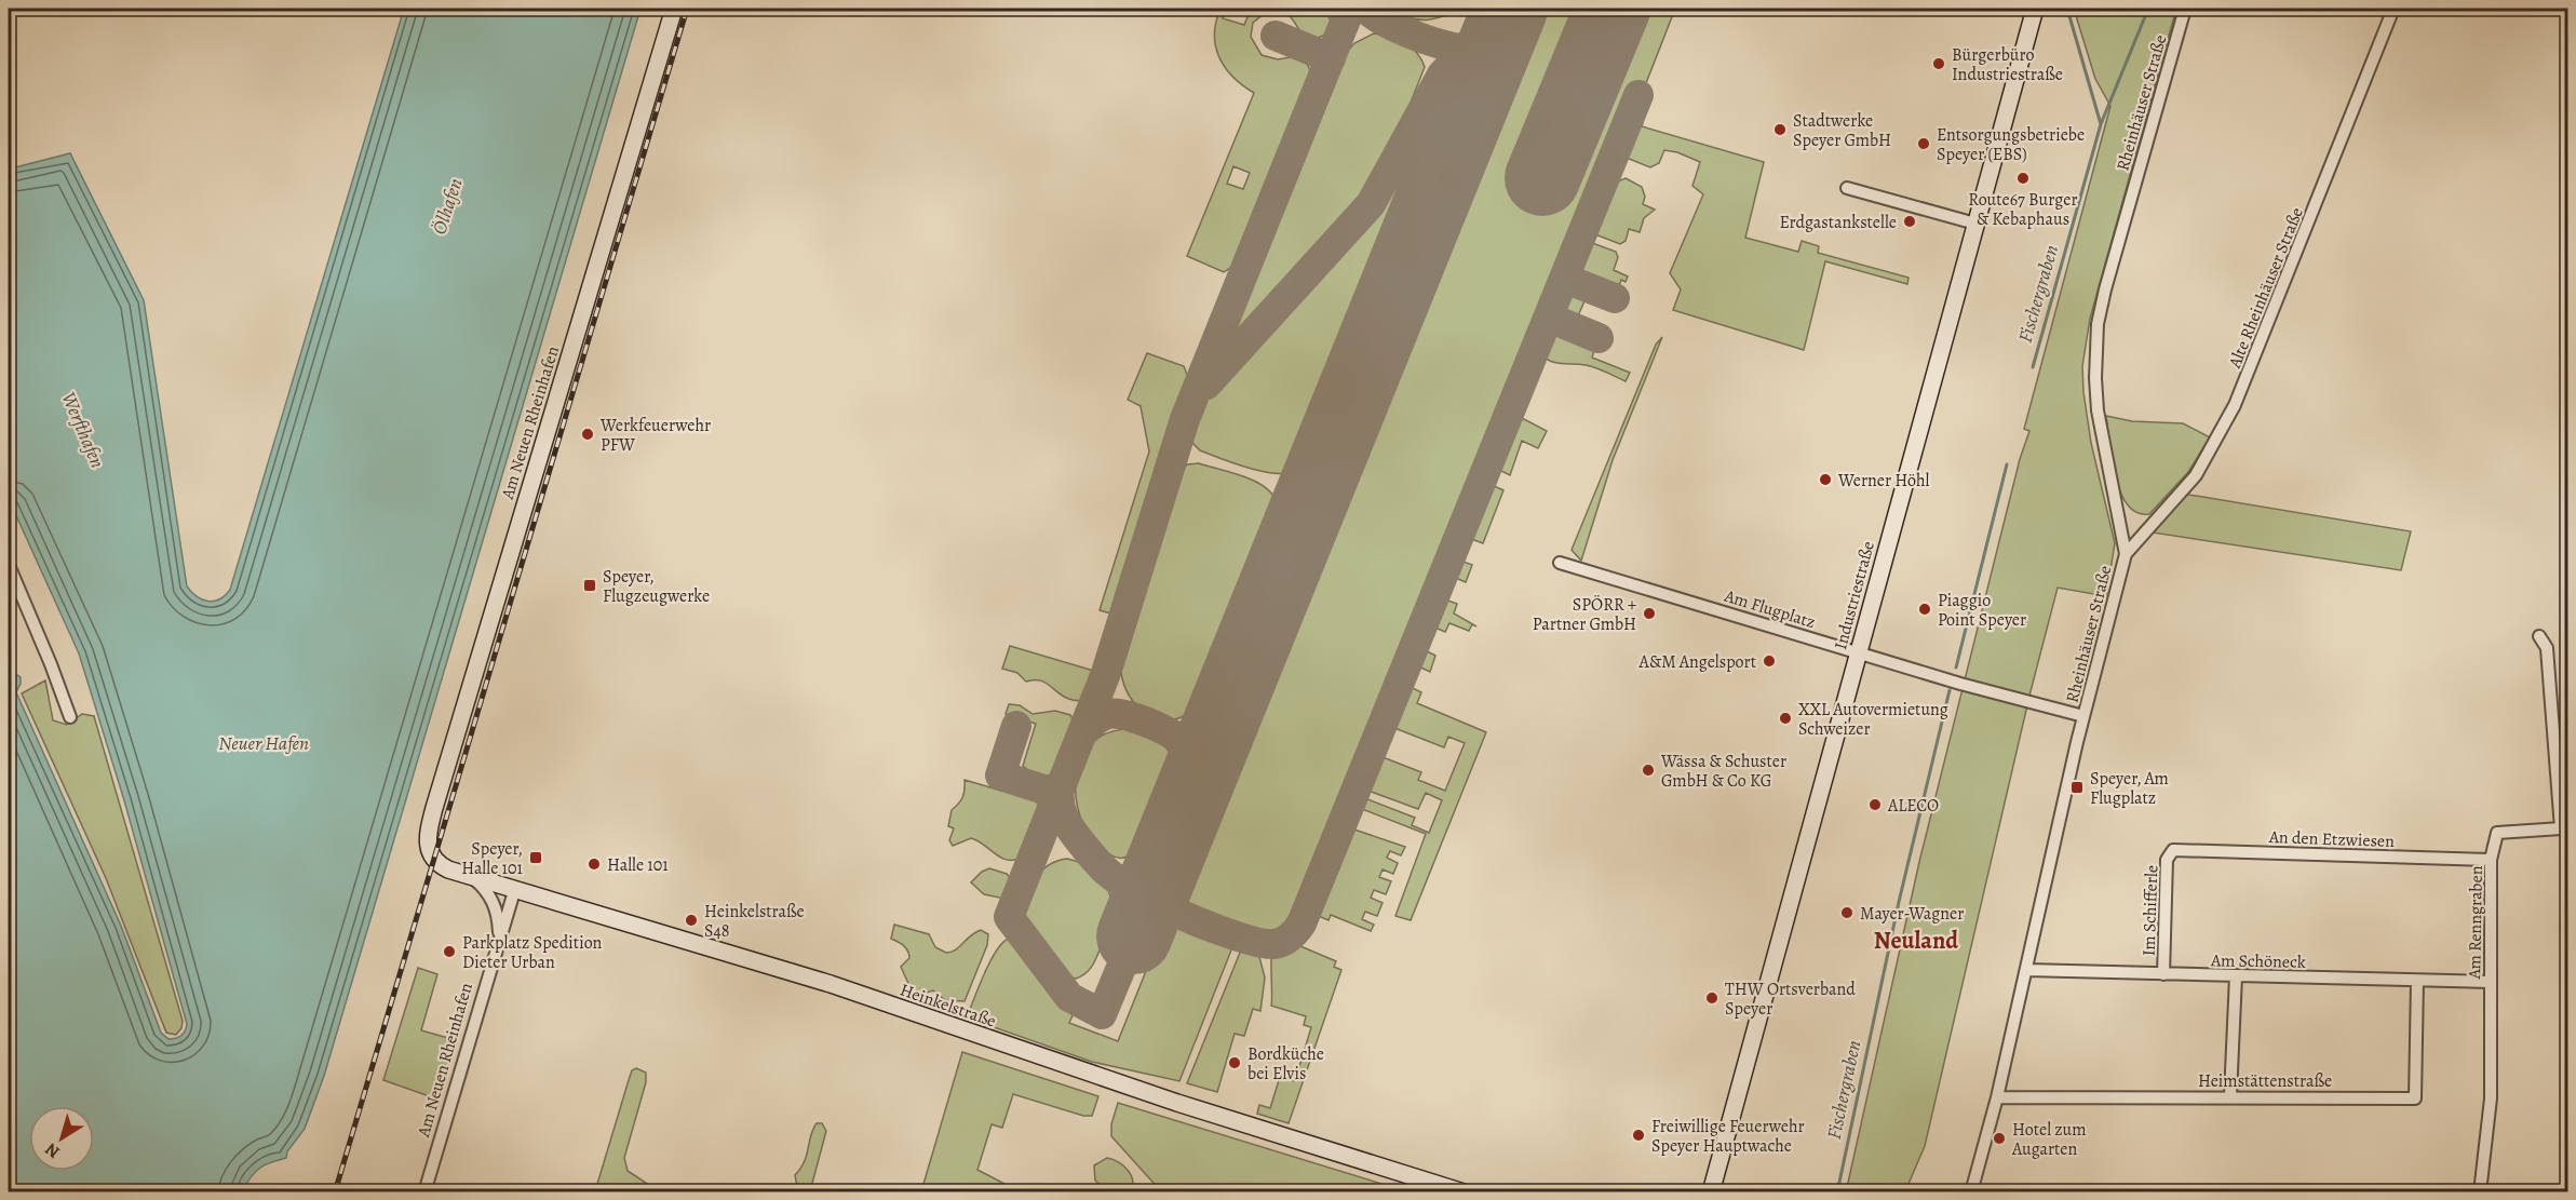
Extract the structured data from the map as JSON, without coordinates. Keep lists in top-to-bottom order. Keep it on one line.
{"streets":{"street":["Rheinhäuser Straße","Alte Rheinhäuser Straße","Am Neuen Rheinhafen","Industriestraße","Am Flugplatz","An den Etzwiesen","Im Schifferle","Am Renngraben","Am Schöneck","Heinkelstraße","Heimstättenstraße"]},"crossings":[["Rheinhäuser Straße","Alte Rheinhäuser Straße"],["Rheinhäuser Straße","Am Flugplatz"],["Rheinhäuser Straße","Am Schöneck"],["Rheinhäuser Straße","Heimstättenstraße"],["Am Neuen Rheinhafen","Heinkelstraße"],["Industriestraße","Am Flugplatz"],["An den Etzwiesen","Im Schifferle"],["An den Etzwiesen","Am Renngraben"],["Im Schifferle","Am Schöneck"],["Am Renngraben","Am Schöneck"],["Am Schöneck","Heimstättenstraße"]],"districts":["Neuland"],"water":["Ölhafen","Fischergraben","Werfthafen","Neuer Hafen"],"places":{"other":["Bürgerbüro Industriestraße","Stadtwerke Speyer GmbH","Entsorgungsbetriebe Speyer (EBS)","Route67 Burger & Kebaphaus","Erdgastankstelle","Werkfeuerwehr PFW","Werner Höhl","Piaggio Point Speyer","SPÖRR + Partner GmbH","A&M Angelsport","XXL Autovermietung Schweizer","Wässa & Schuster GmbH & Co KG","ALECO","Halle 101","Mayer-Wagner","Heinkelstraße S48","Parkplatz Spedition Dieter Urban","THW Ortsverband Speyer","Bordküche bei Elvis","Freiwillige Feuerwehr Speyer Hauptwache","Hotel zum Augarten"],"transit":["Speyer, Flugzeugwerke","Speyer, Am Flugplatz","Speyer, Halle 101"]},"north":"bottom left"}
